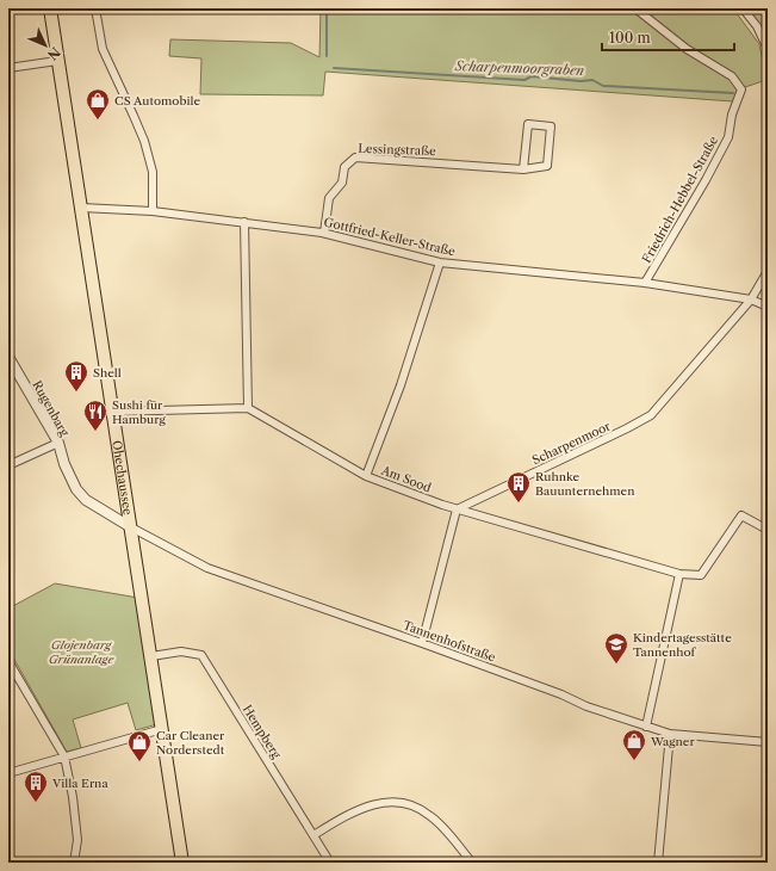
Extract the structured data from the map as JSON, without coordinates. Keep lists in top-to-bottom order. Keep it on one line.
{"streets":{"main road":["Ohechaussee"],"street":["Lessingstraße","Friedrich-Hebbel-Straße","Gottfried-Keller-Straße","Rugenbarg","Scharpenmoor","Am Sood","Tannenhofstraße","Hempberg"]},"crossings":[["Lessingstraße","Gottfried-Keller-Straße"],["Friedrich-Hebbel-Straße","Gottfried-Keller-Straße"],["Gottfried-Keller-Straße","Scharpenmoor"],["Gottfried-Keller-Straße","Ohechaussee"],["Rugenbarg","Ohechaussee"],["Rugenbarg","Tannenhofstraße"],["Scharpenmoor","Am Sood"],["Ohechaussee","Tannenhofstraße"],["Ohechaussee","Hempberg"]],"water":["Scharpenmoorgraben"],"parks":["Glojenbarg Grünanlage"],"places":{"shop":["CS Automobile","Wagner","Car Cleaner Norderstedt"],"building":["Shell","Ruhnke Bauunternehmen","Villa Erna"],"restaurant":["Sushi für Hamburg"],"school or university":["Kindertagesstätte Tannenhof"]},"scale_bar":"100 m","north":"bottom right"}
